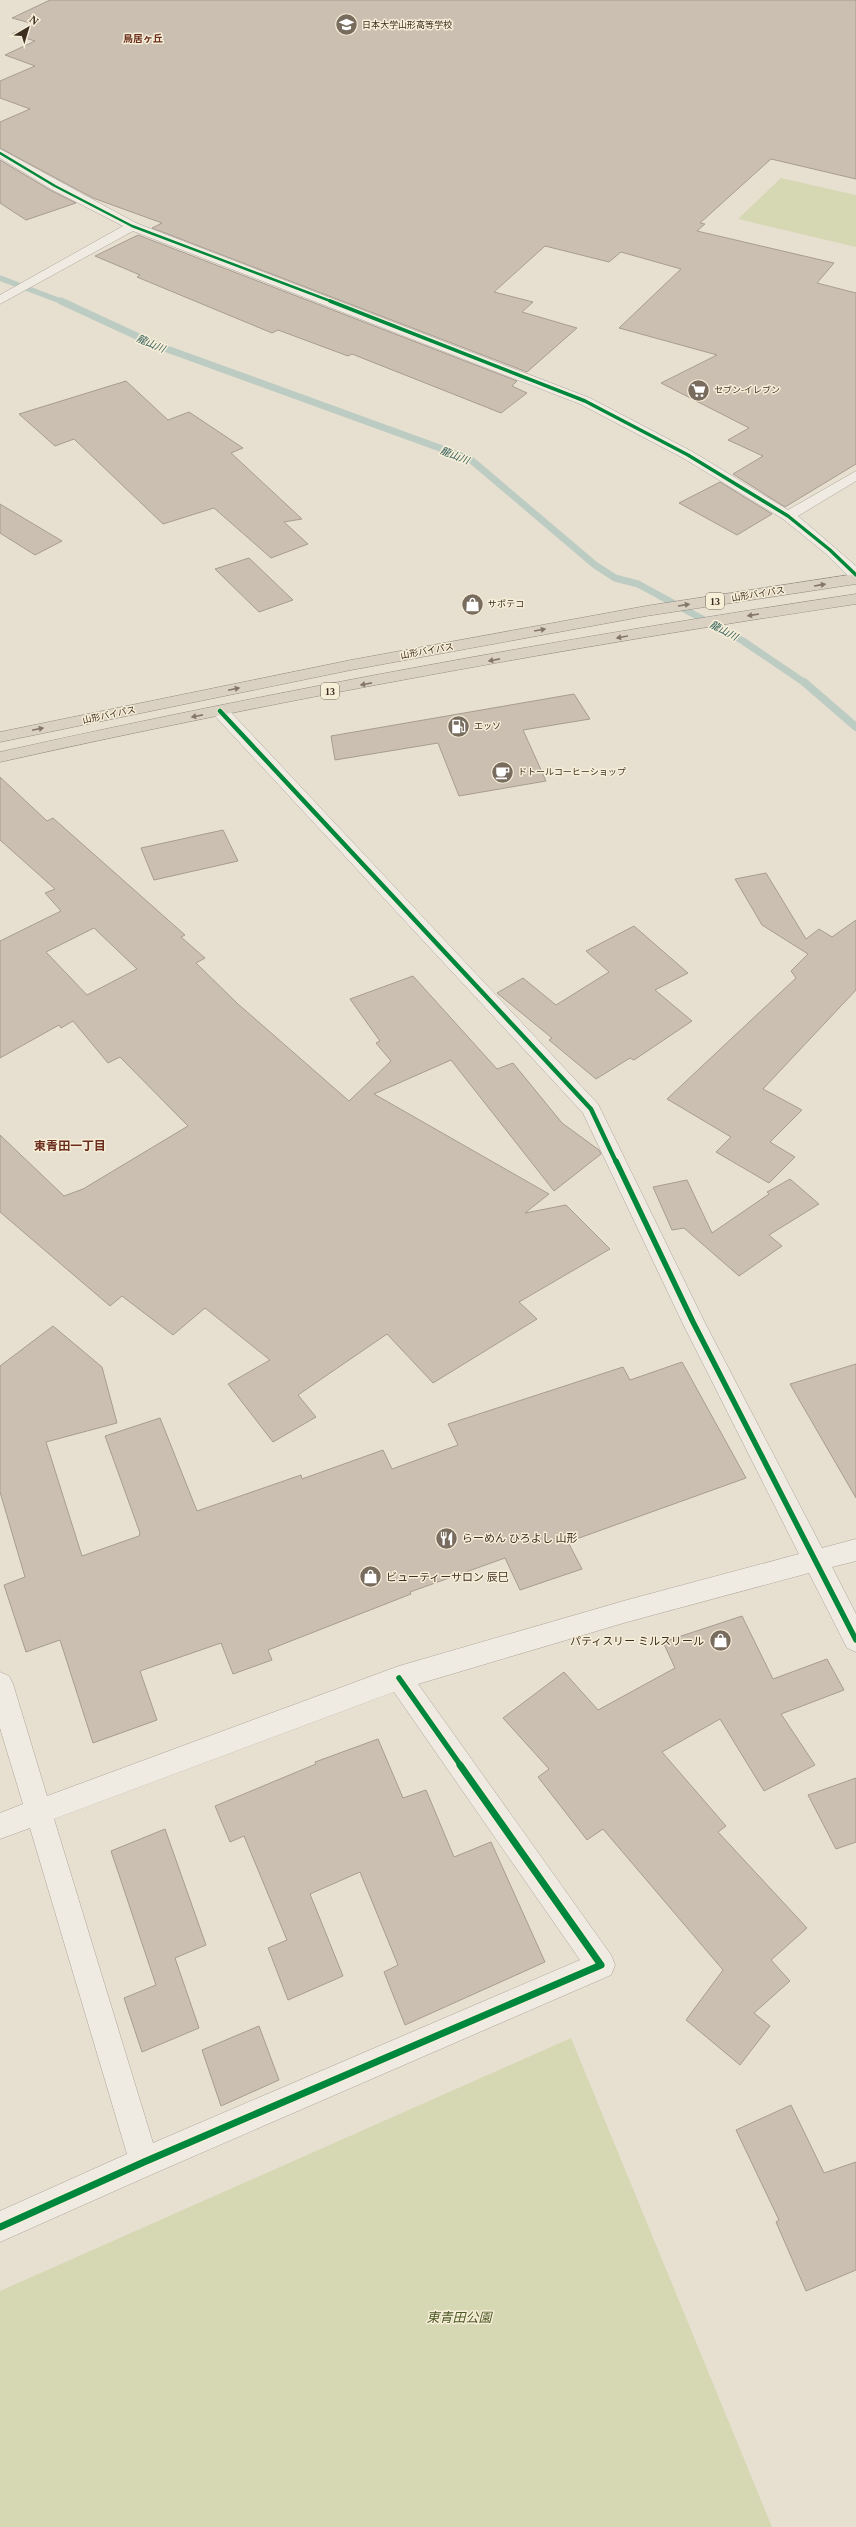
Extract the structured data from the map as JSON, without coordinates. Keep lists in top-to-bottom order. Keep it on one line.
{"streets":{"highway":["山形バイパス","13"]},"districts":["鳥居ヶ丘","東青田一丁目"],"water":["龍山川"],"parks":["東青田公園"],"places":{"school or university":["日本大学山形高等学校"],"supermarket":["セブン-イレブン"],"shop":["サポテコ","ビューティーサロン 辰巳","パティスリー ミルスリール"],"fuel station":["エッソ"],"cafe":["ドトールコーヒーショップ"],"restaurant":["らーめん ひろよし 山形"]},"north":"top right"}
